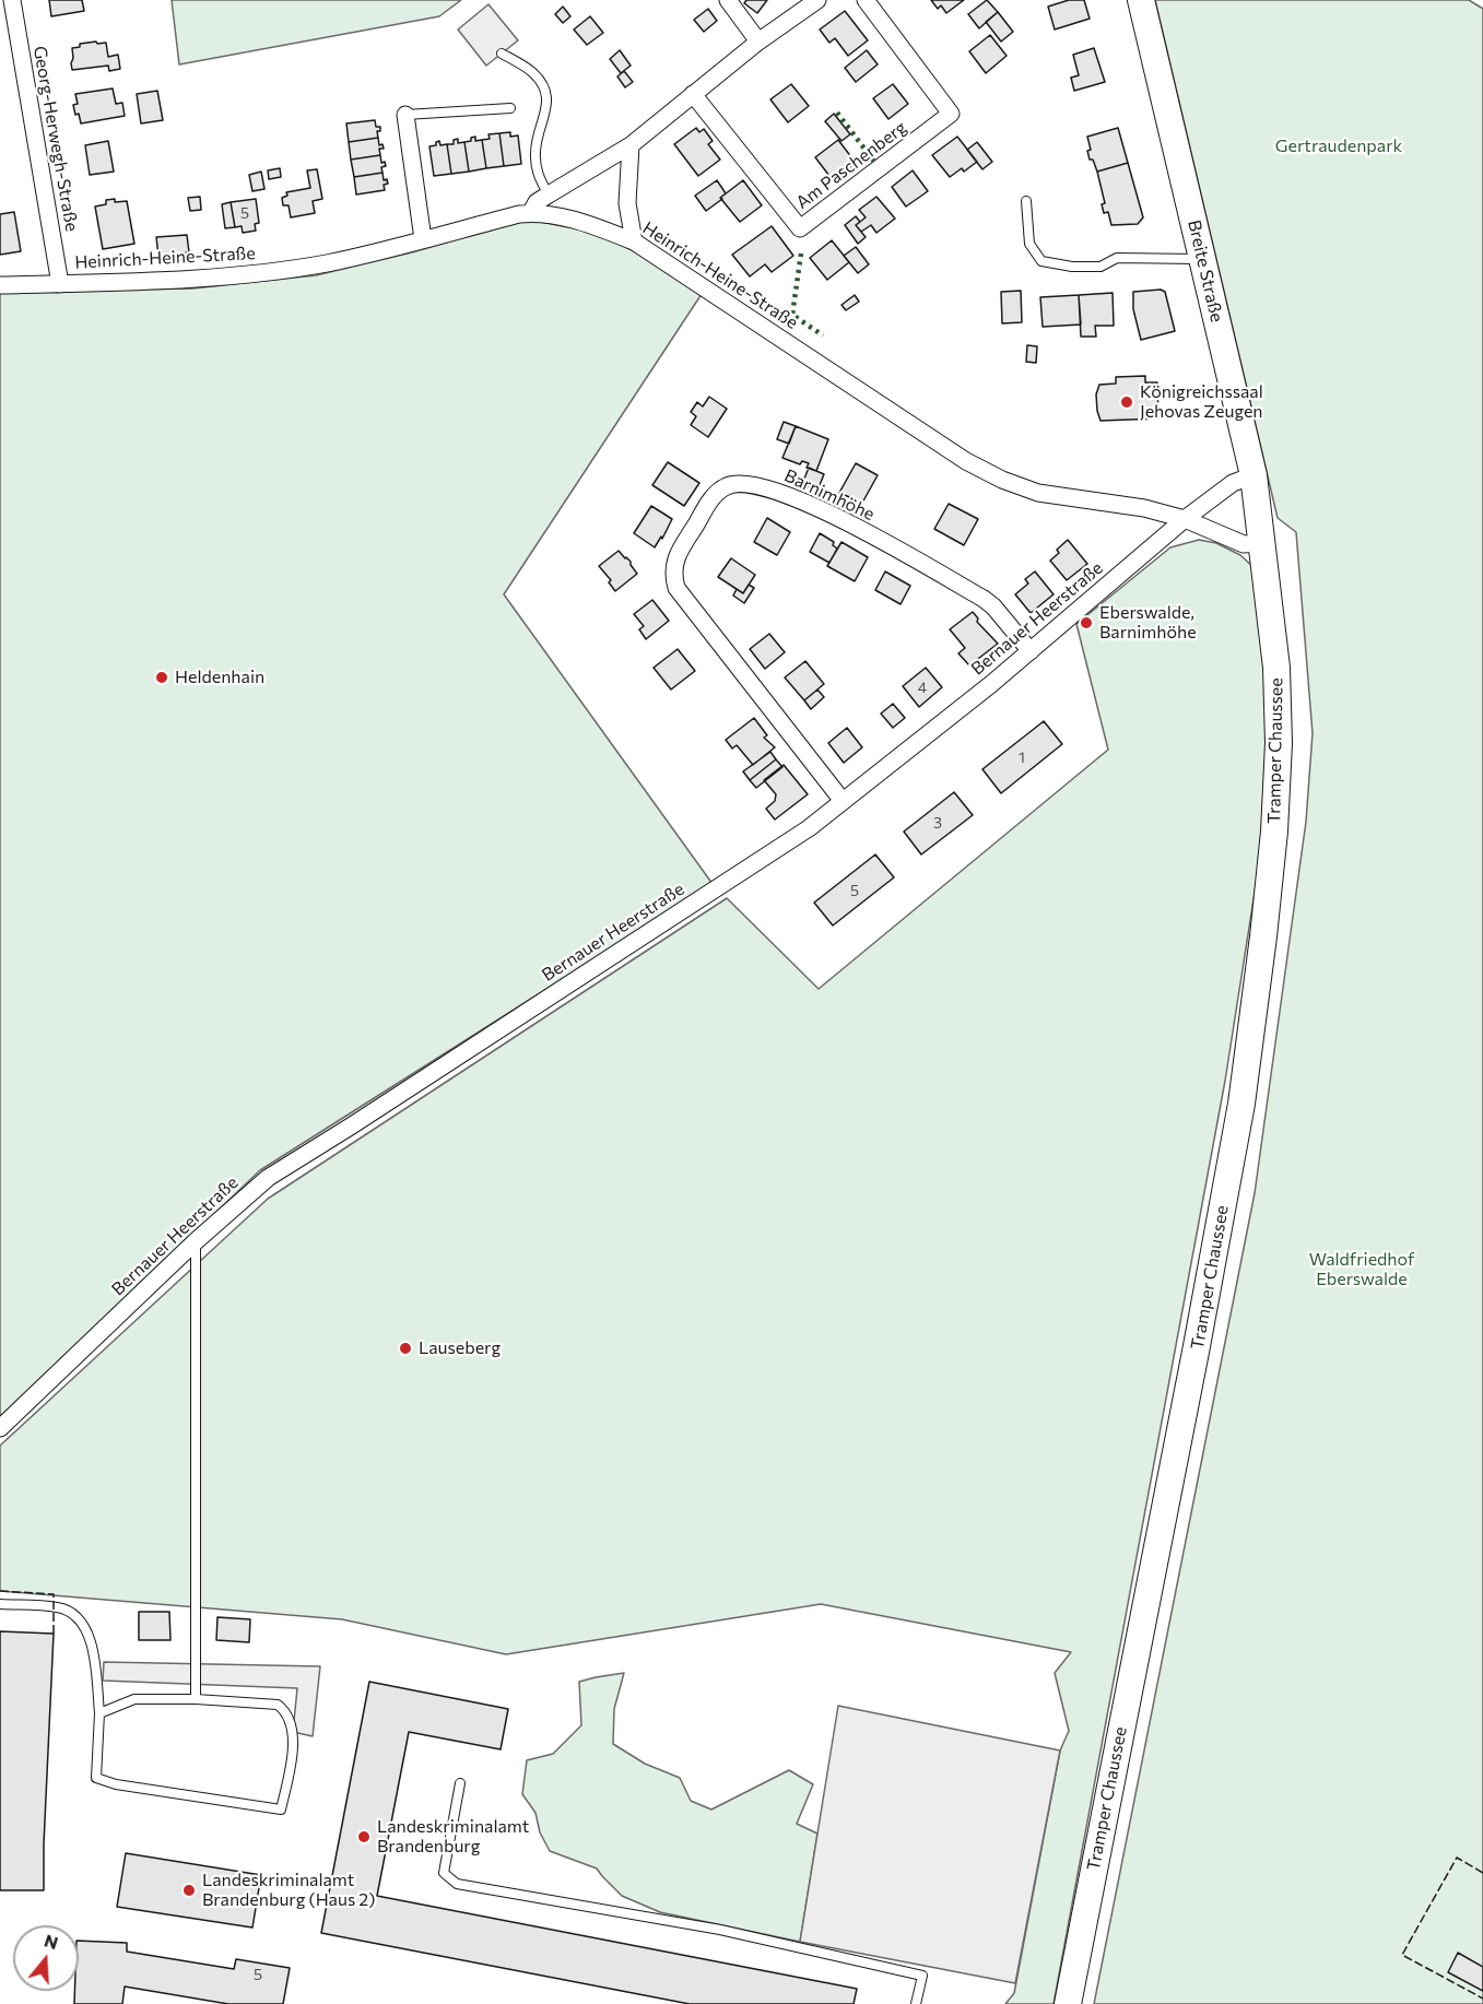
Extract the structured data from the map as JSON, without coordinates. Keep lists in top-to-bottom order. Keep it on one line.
{"streets":{"main road":["Breite Straße","Tramper Chaussee"],"street":["Georg-Herwegh-Straße","Am Paschenberg","Heinrich-Heine-Straße","Barnimhöhe","Bernauer Heerstraße"]},"crossings":[["Georg-Herwegh-Straße","Heinrich-Heine-Straße"],["Heinrich-Heine-Straße","Breite Straße"],["Heinrich-Heine-Straße","Bernauer Heerstraße"],["Heinrich-Heine-Straße","Tramper Chaussee"],["Breite Straße","Bernauer Heerstraße"],["Breite Straße","Tramper Chaussee"],["Barnimhöhe","Bernauer Heerstraße"]],"parks":["Gertraudenpark","Waldfriedhof Eberswalde"],"places":["Königreichssaal Jehovas Zeugen","Eberswalde, Barnimhöhe","Heldenhain","Lauseberg","Landeskriminalamt Brandenburg","Landeskriminalamt Brandenburg (Haus 2)"],"house_numbers":["5","4","1","3","5","5"],"north":"top"}
